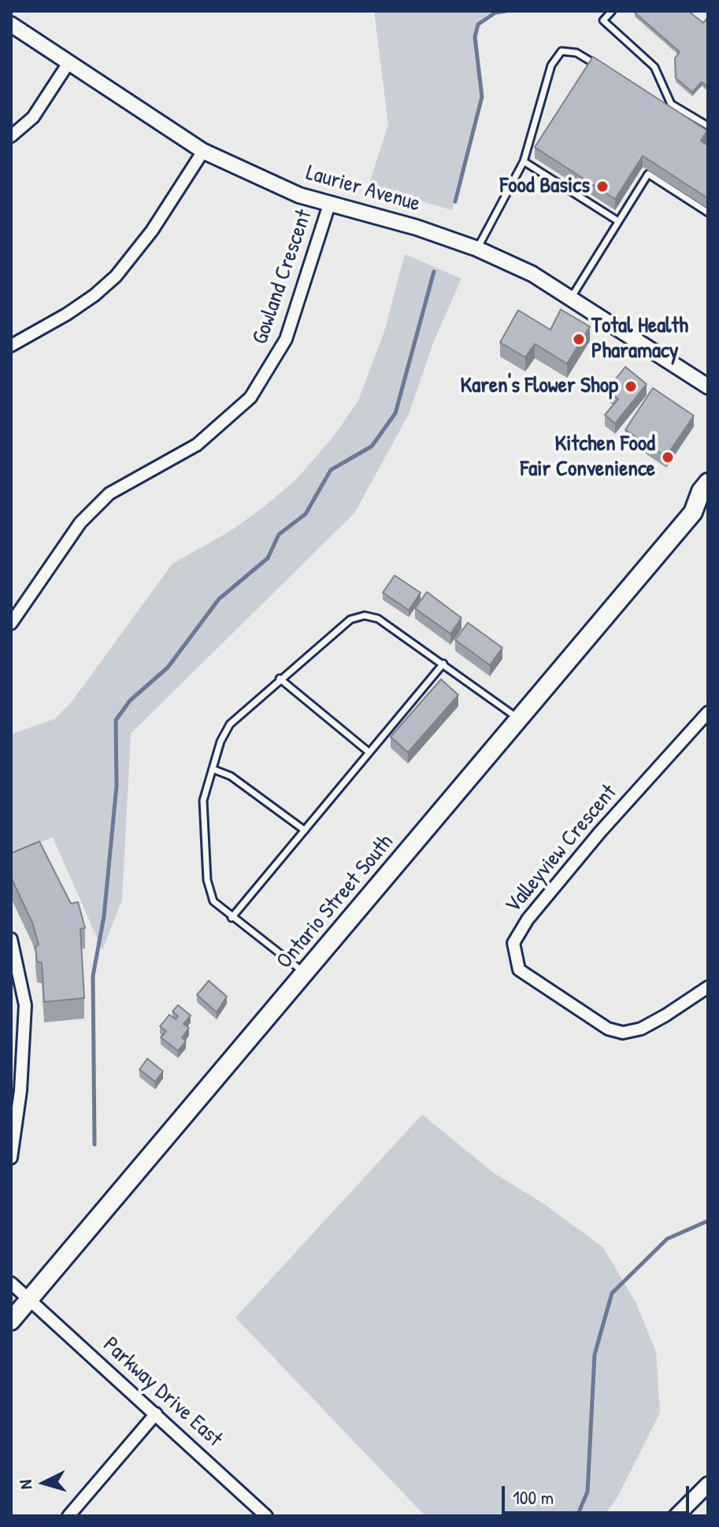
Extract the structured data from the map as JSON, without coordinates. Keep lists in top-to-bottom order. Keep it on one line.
{"streets":{"main road":["Ontario Street South"],"street":["Laurier Avenue","Gowland Crescent","Valleyview Crescent","Parkway Drive East"]},"crossings":[["Laurier Avenue","Gowland Crescent"],["Ontario Street South","Parkway Drive East"]],"places":["Food Basics","Total Health Pharamacy","Karen's Flower Shop","Kitchen Food Fair Convenience"],"scale_bar":"100 m","north":"left"}
